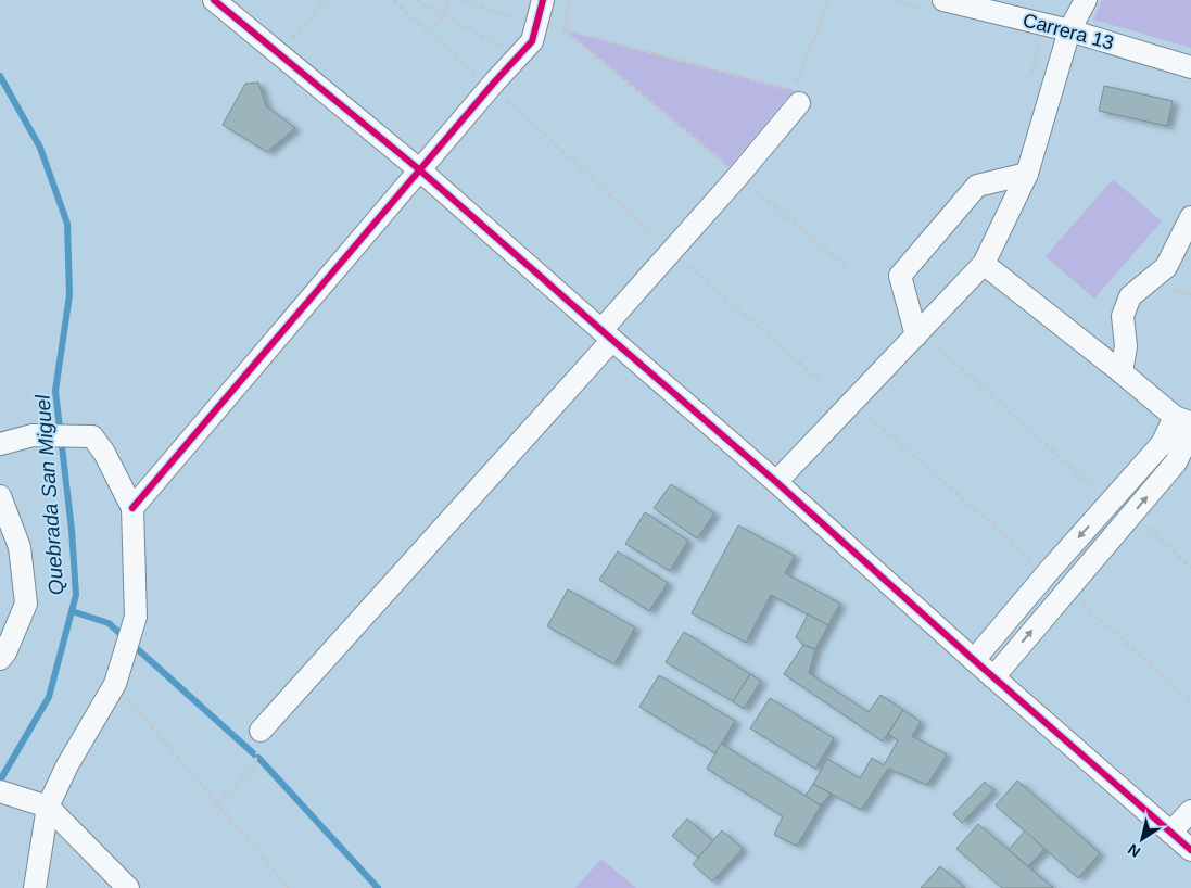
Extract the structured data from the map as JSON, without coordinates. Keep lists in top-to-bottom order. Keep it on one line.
{"streets":{"street":["Carrera 13"]},"water":["Quebrada San Miguel"],"north":"bottom left"}
